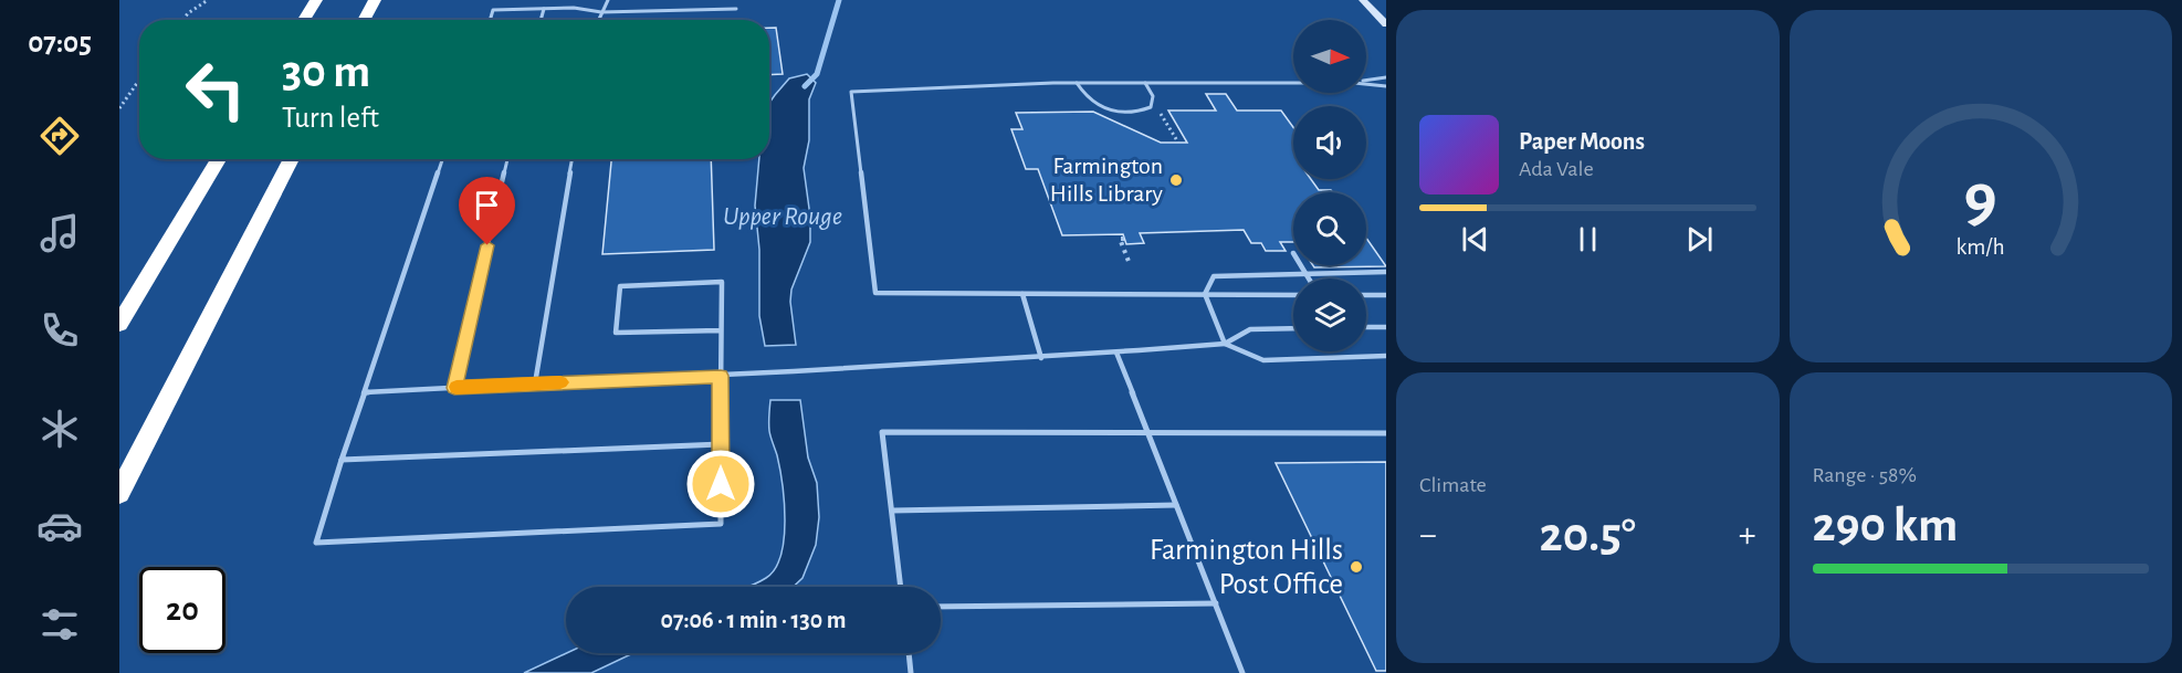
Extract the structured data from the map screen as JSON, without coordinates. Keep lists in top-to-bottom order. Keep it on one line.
{"water":["Upper Rouge"],"places":["Farmington Hills Library","Farmington Hills Post Office"],"north":"right","page":{"tabs":"07:05","turn":["30 m","Turn left"],"song":["Paper Moons","Ada Vale"],"tile":["Climate",["Range · 58%","290 km"]],"heat":["−","20.5°","+"],"limit":"20","trip":"07:06 · 1 min · 130 m","gauge":["9","km/h"]}}
